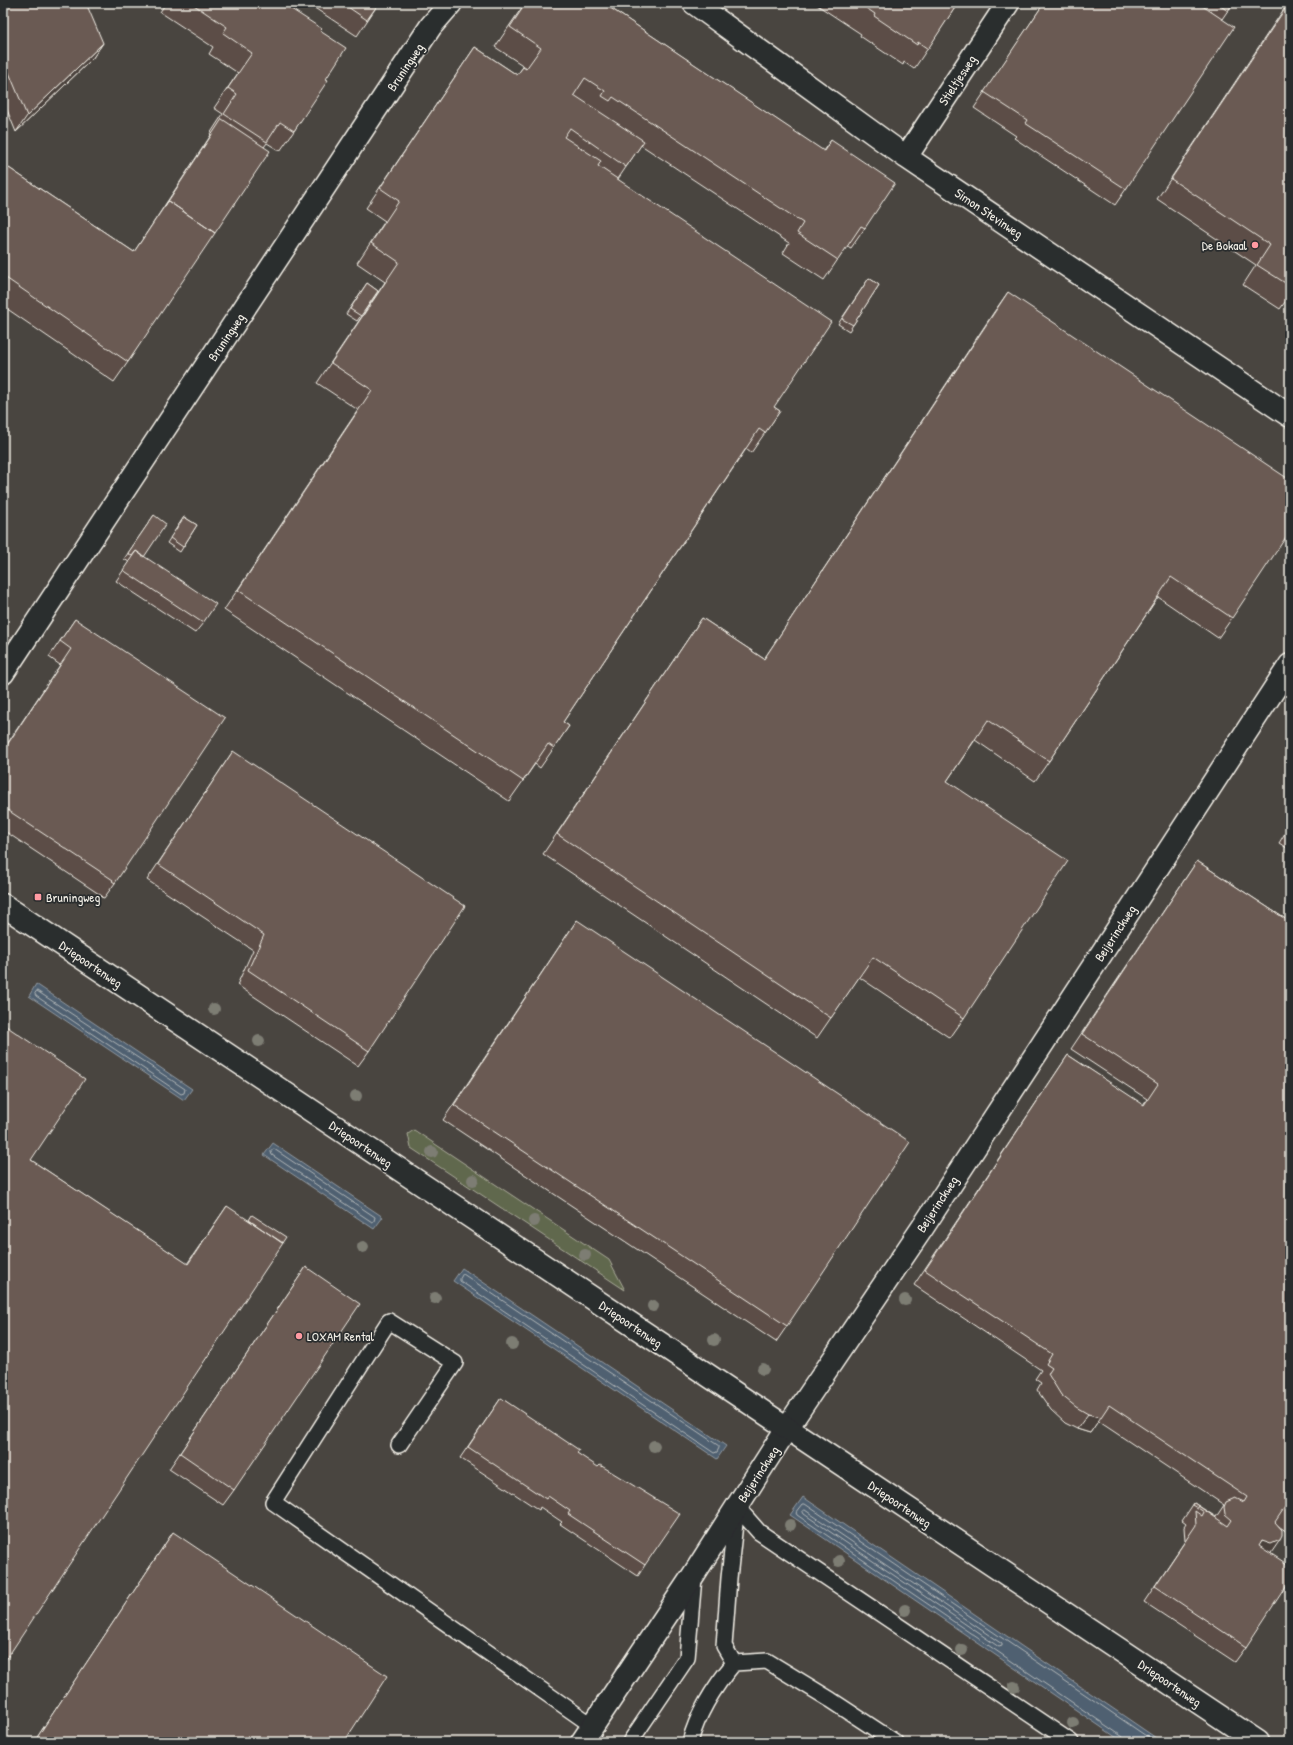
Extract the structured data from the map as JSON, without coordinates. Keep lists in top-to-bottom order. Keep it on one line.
{"streets":{"street":["Bruningweg","Stieltjesweg","Simon Stevinweg","Beijerinckweg","Driepoortenweg"]},"crossings":[["Stieltjesweg","Simon Stevinweg"],["Beijerinckweg","Driepoortenweg"]],"places":{"other":["De Bokaal","LOXAM Rental"],"transit":["Bruningweg"]}}
